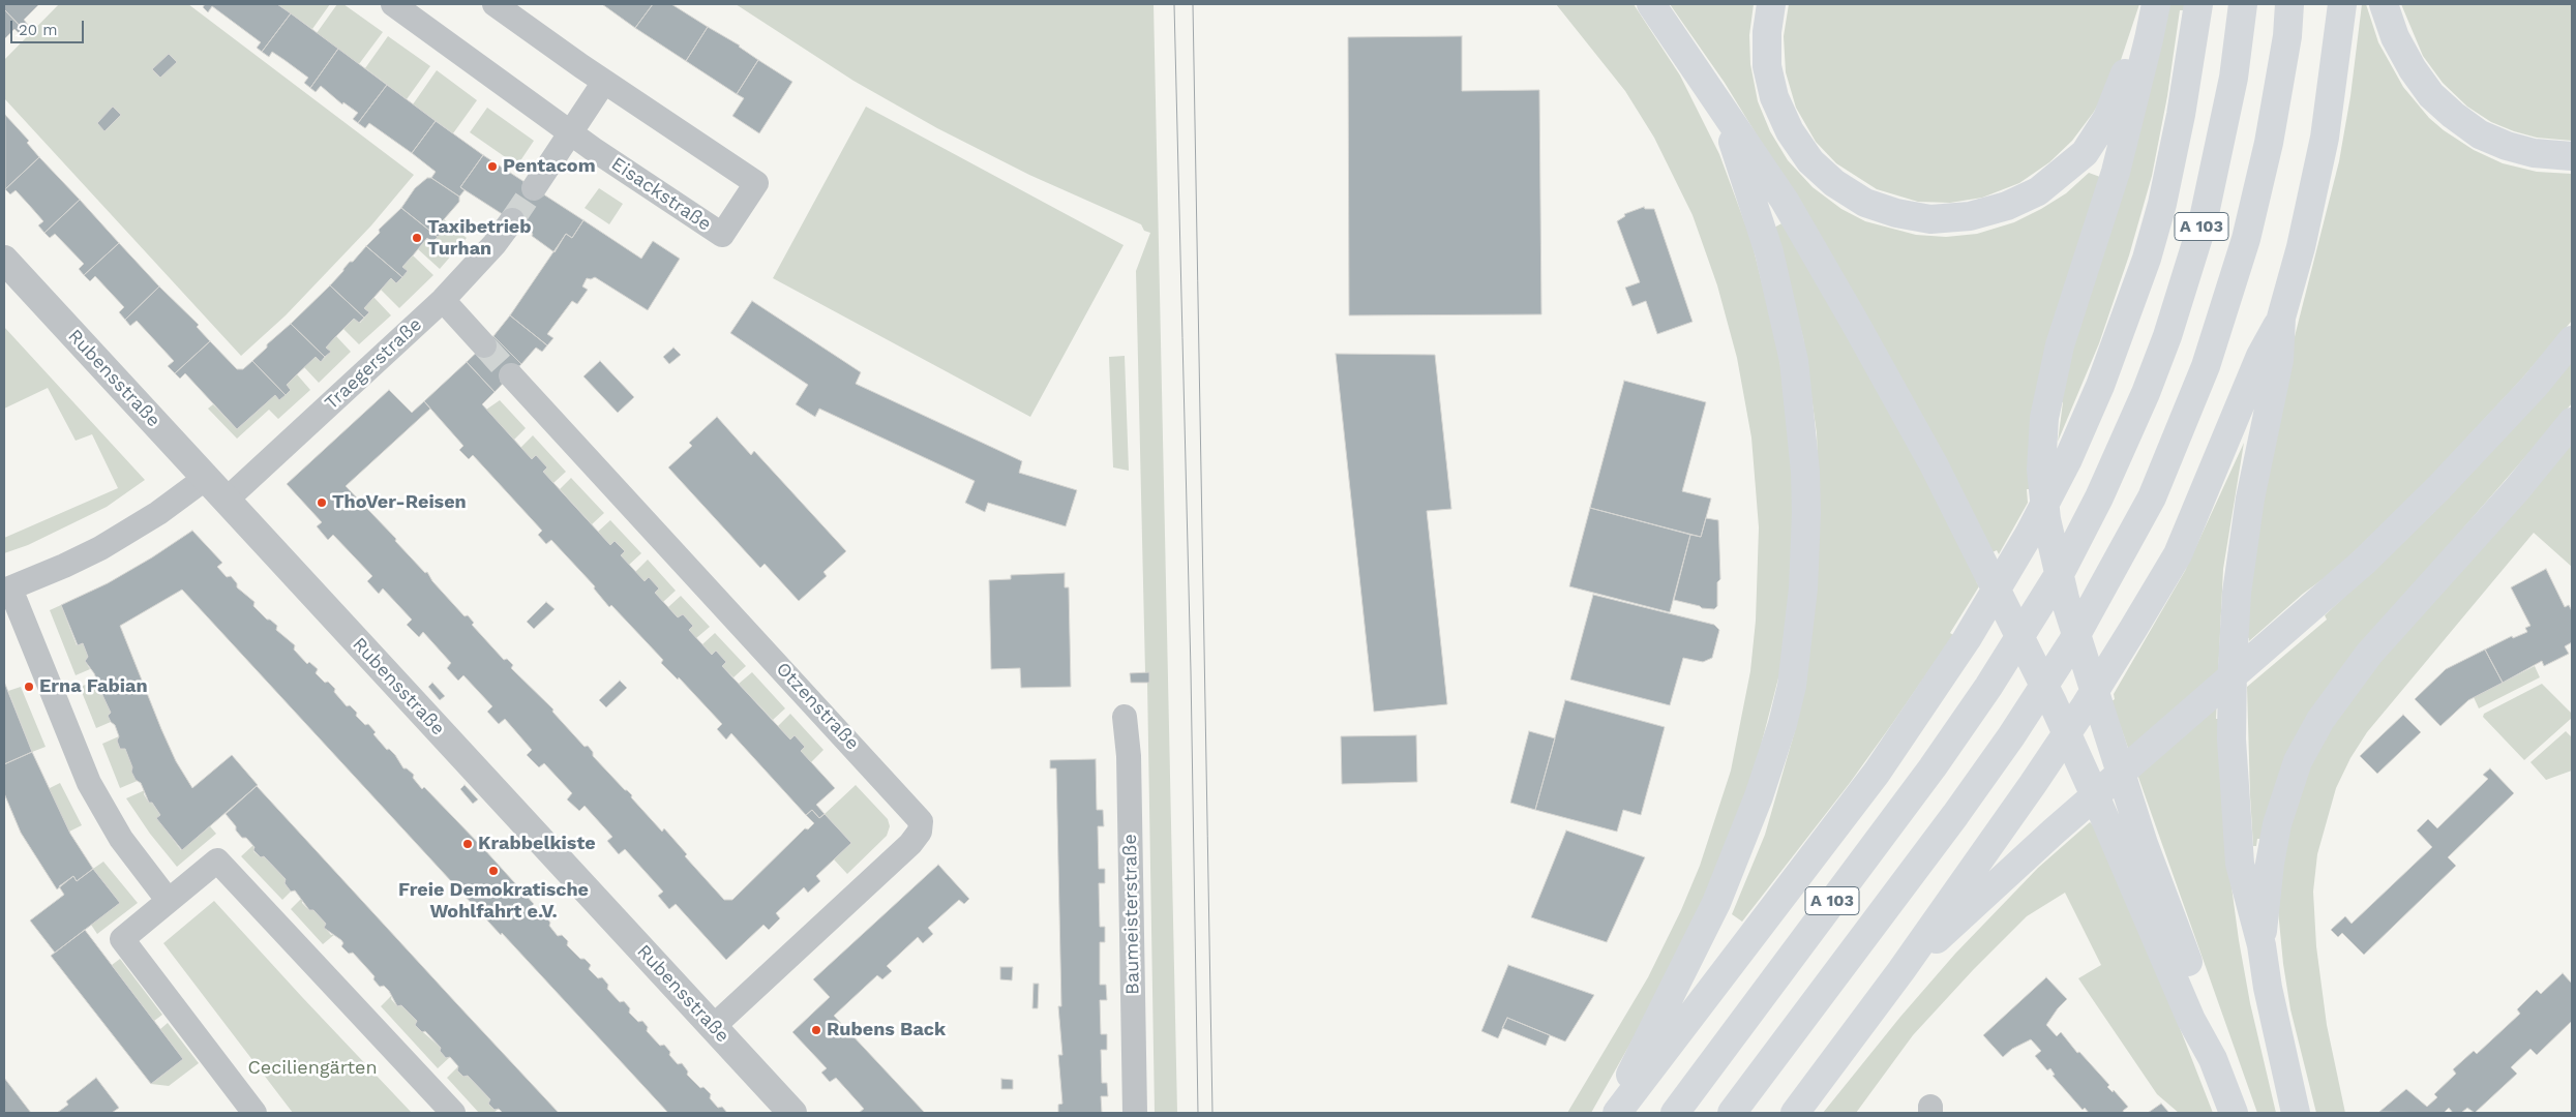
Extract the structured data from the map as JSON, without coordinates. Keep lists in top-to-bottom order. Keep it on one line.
{"streets":{"highway":["A 103"],"street":["Eisackstraße","Traegerstraße","Rubensstraße","Otzenstraße","Baumeisterstraße"]},"crossings":[["Traegerstraße","Rubensstraße"],["Rubensstraße","Otzenstraße"]],"parks":["Ceciliengärten"],"places":["Pentacom","Taxibetrieb Turhan","ThoVer-Reisen","Erna Fabian","Krabbelkiste","Freie Demokratische Wohlfahrt e.V.","Rubens Back"],"scale_bar":"20 m"}
